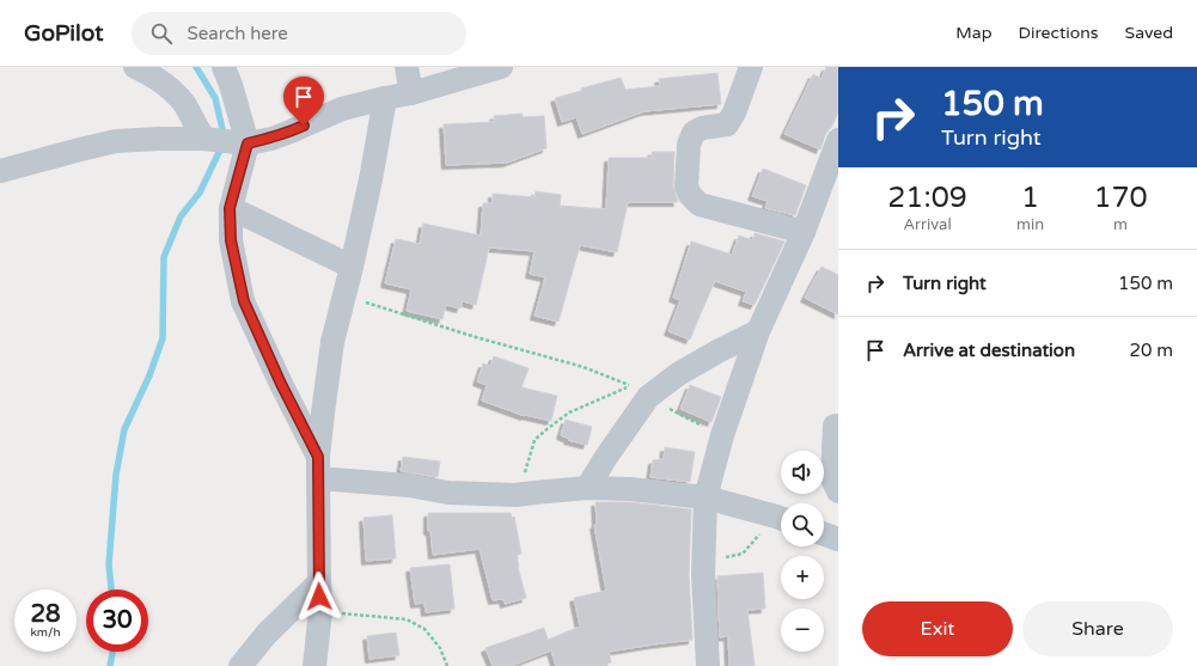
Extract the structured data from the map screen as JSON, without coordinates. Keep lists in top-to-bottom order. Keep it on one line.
{"page":{"header":"GoPilot","search":"Search here","nav":["Map","Directions","Saved"],"turn":["150 m","Turn right"],"eta":["21:09","Arrival","1","min","170","m"],"list":[{"name":"Turn right","value":"150 m"},{"name":"Arrive at destination","value":"20 m"}],"map_buttons":["+","−"],"speed":"28 km/h","limit":"30","buttons":["Exit","Share"]}}
